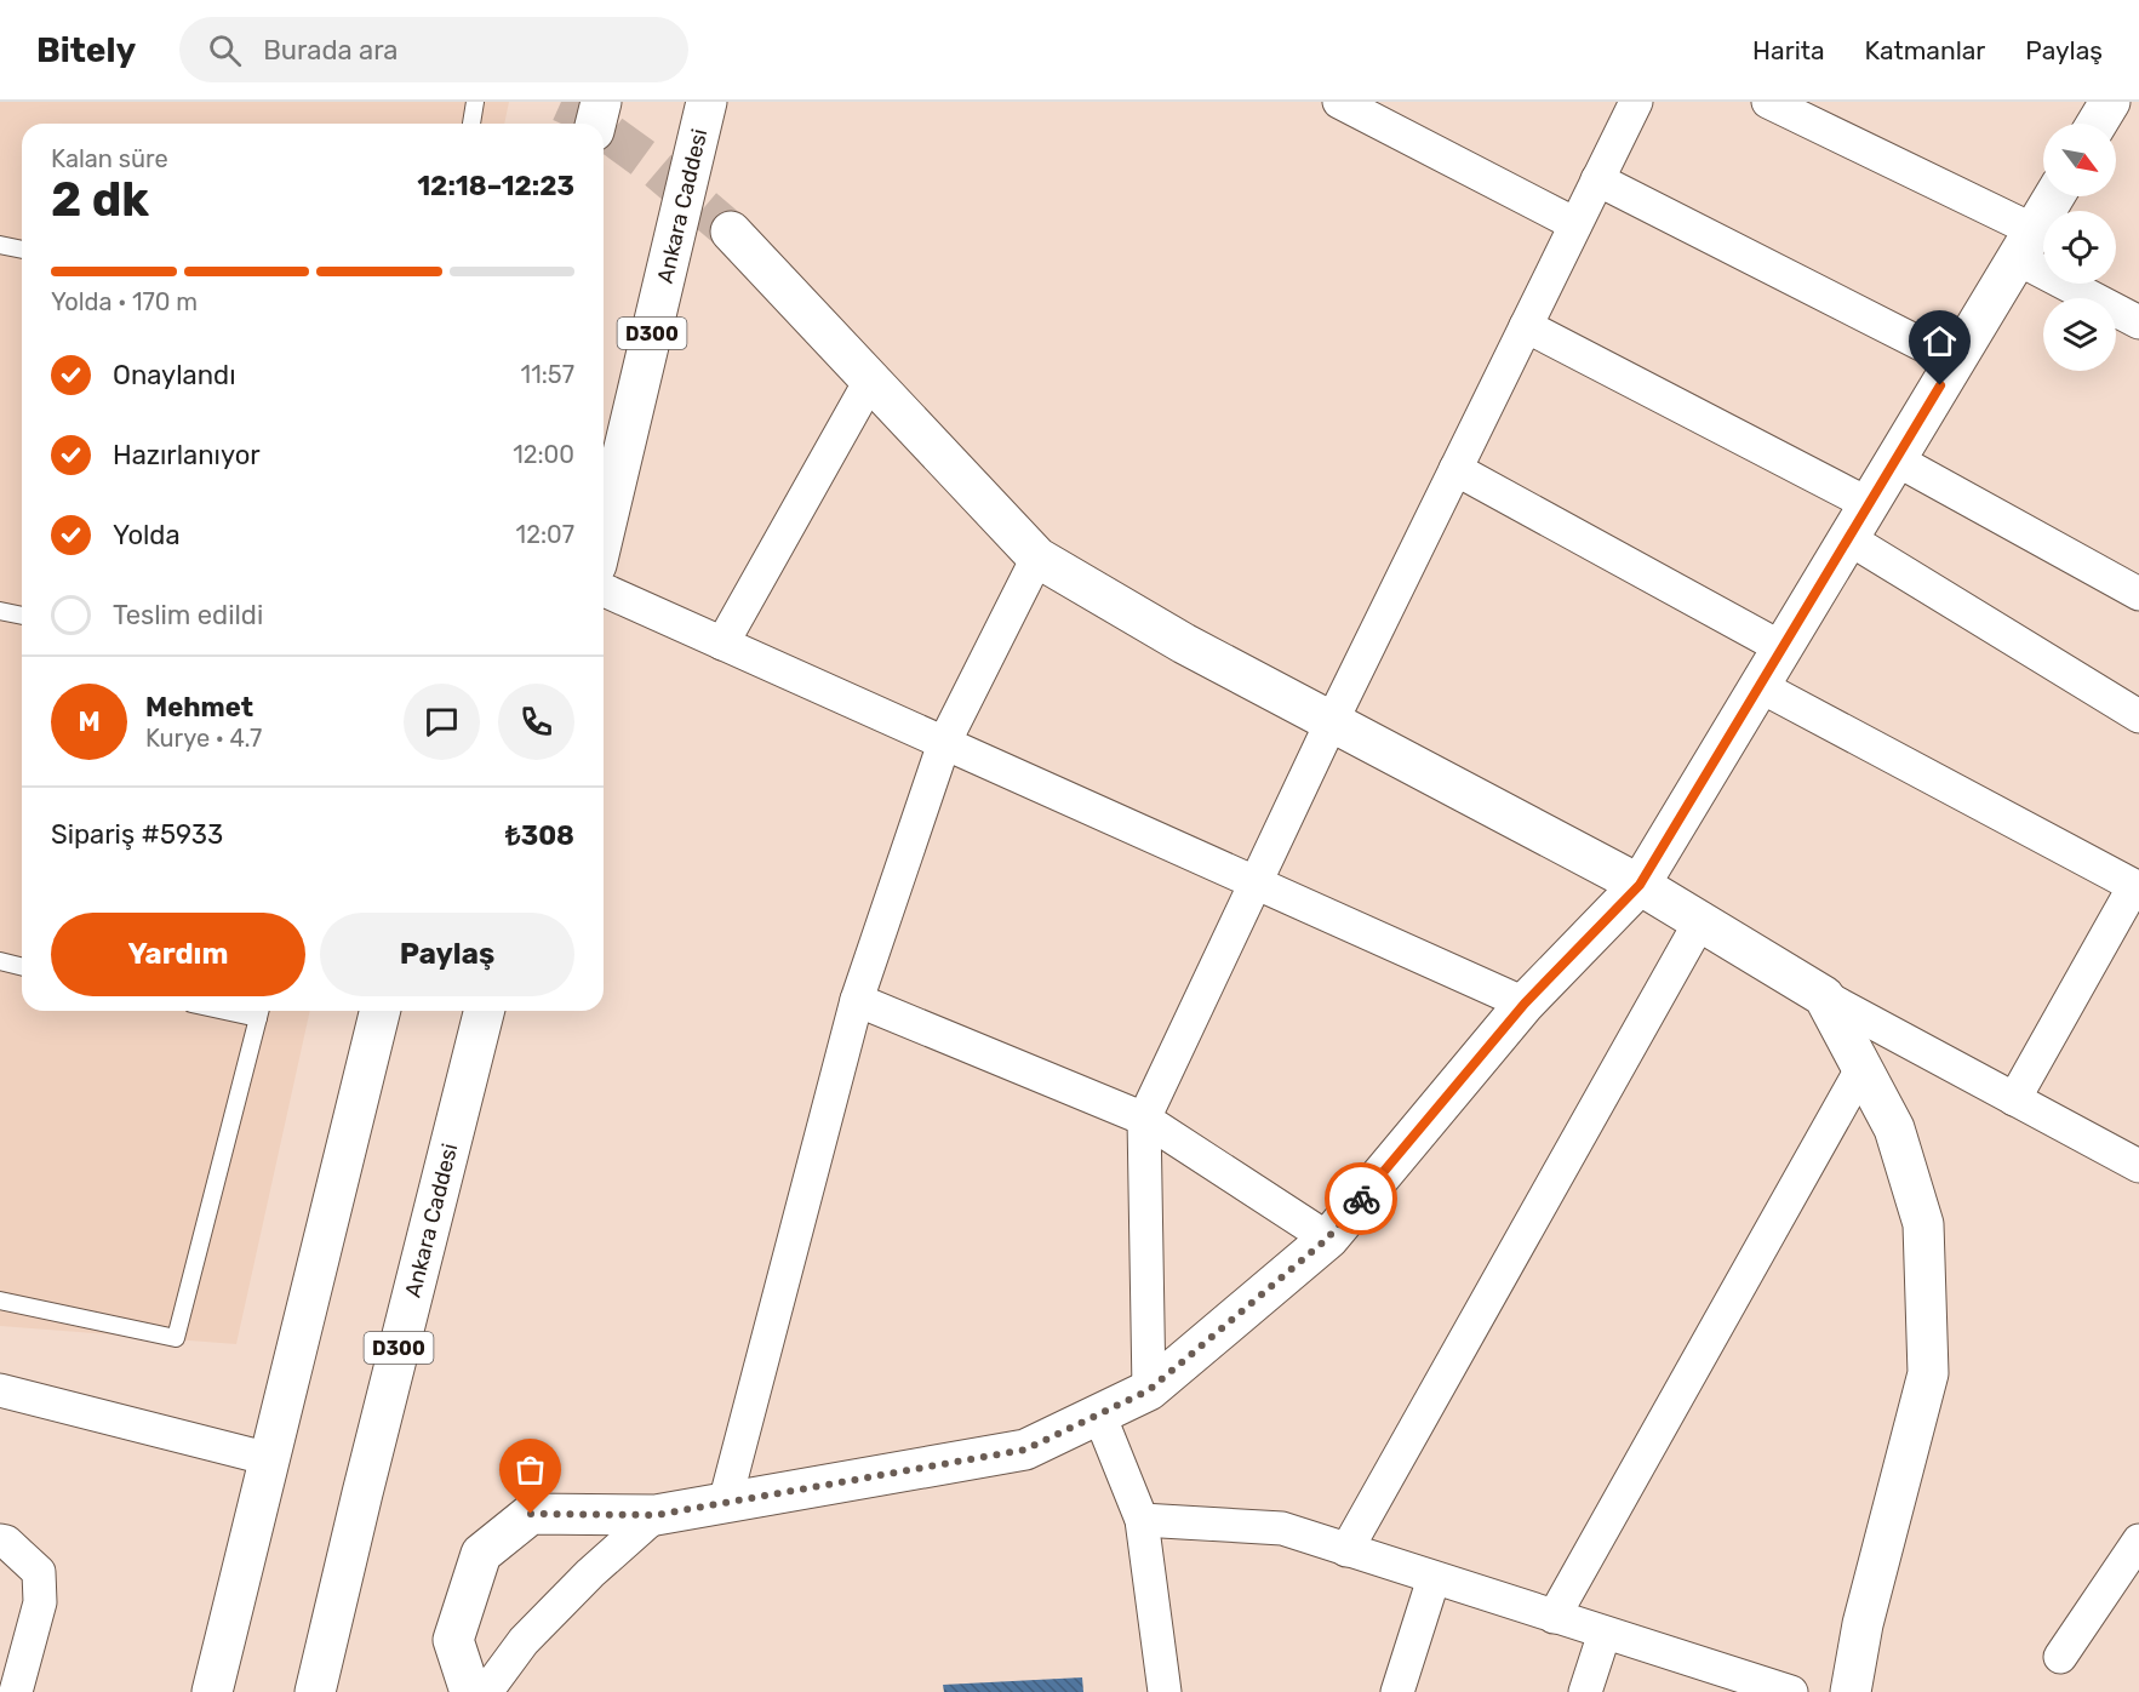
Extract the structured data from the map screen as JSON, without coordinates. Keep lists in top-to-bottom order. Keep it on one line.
{"streets":{"main road":["Ankara Caddesi","D300"]},"north":"bottom right","page":{"header":"Bitely","search":"Burada ara","nav":["Harita","Katmanlar","Paylaş"],"heading":["2 dk","Kalan süre","12:18–12:23"],"panel":["Mehmet","Kurye · 4.7","Sipariş #5933","₺308"],"bar":"Yolda · 170 m","list":[["Onaylandı","11:57"],["Hazırlanıyor","12:00"],["Yolda","12:07"],"Teslim edildi"],"round":"M","buttons":["Yardım","Paylaş"]}}
